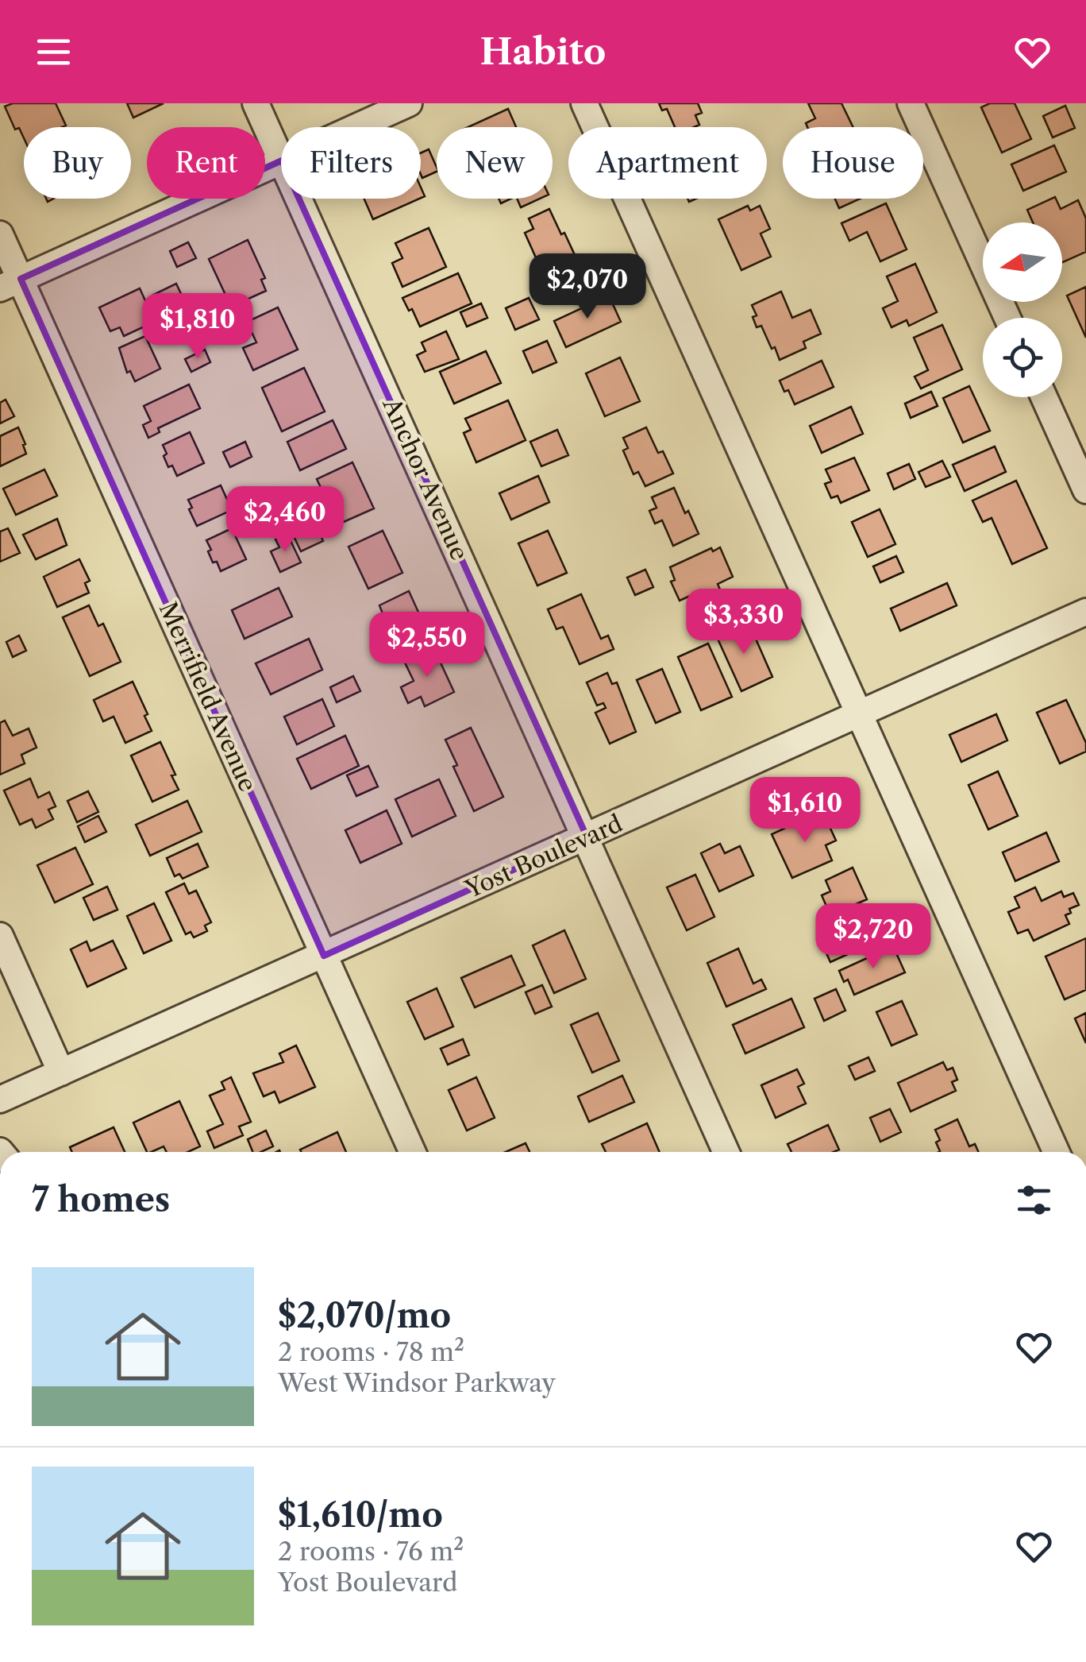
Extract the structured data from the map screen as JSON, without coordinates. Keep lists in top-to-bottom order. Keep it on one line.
{"streets":{"street":["Anchor Avenue","Merrifield Avenue","Yost Boulevard"]},"crossings":[["Anchor Avenue","Yost Boulevard"],["Merrifield Avenue","Yost Boulevard"]],"north":"left","page":{"header":"Habito","chip":["Buy","Rent","Filters","New","Apartment","House"],"price":["$2,070","$1,810","$2,460","$3,330","$2,550","$1,610","$2,720"],"heading":"7 homes","list":[{"name":"$2,070/mo","note":"2 rooms · 78 m² · West Windsor Parkway"},{"name":"$1,610/mo","note":"2 rooms · 76 m² · Yost Boulevard"}]}}
